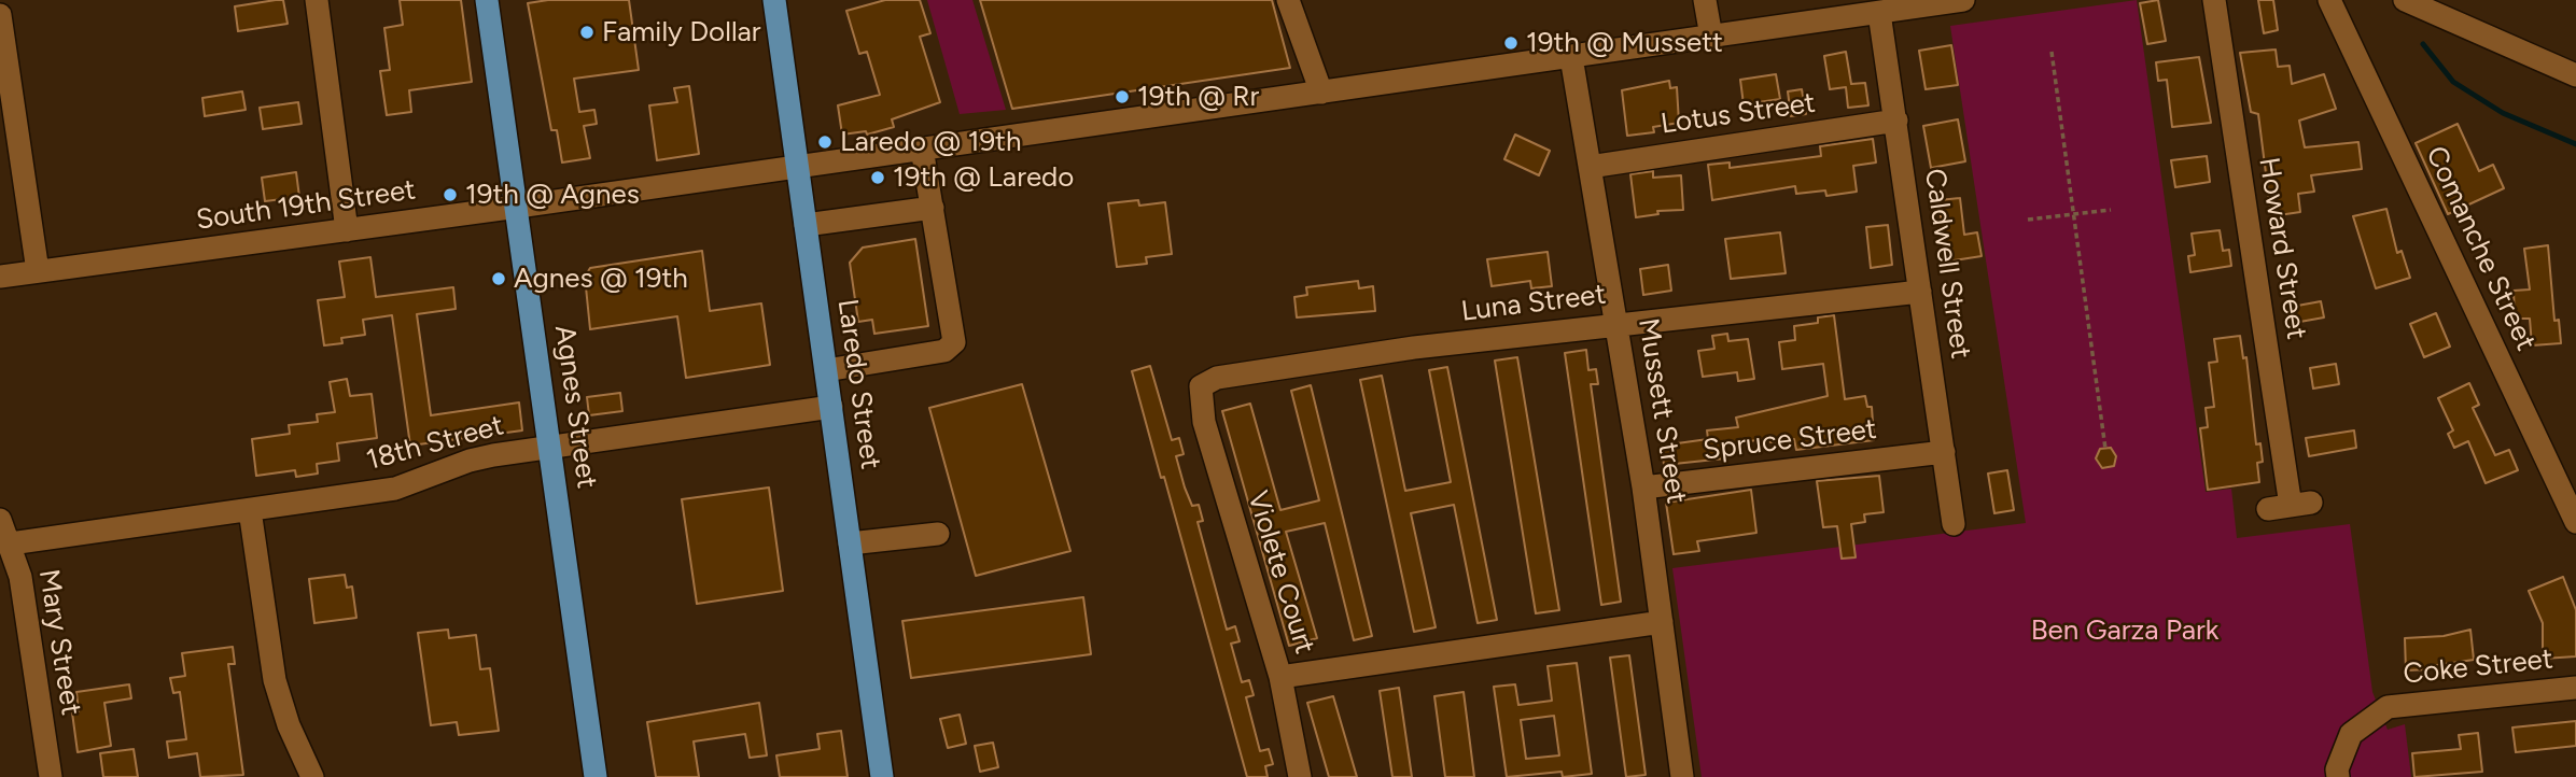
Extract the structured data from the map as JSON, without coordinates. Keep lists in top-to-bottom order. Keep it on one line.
{"streets":{"main road":["Laredo Street","Agnes Street"],"street":["Lotus Street","South 19th Street","Howard Street","Comanche Street","Caldwell Street","Luna Street","Mussett Street","Spruce Street","18th Street","Violete Court","Mary Street","Coke Street"]},"crossings":[["Lotus Street","Caldwell Street"],["Lotus Street","Mussett Street"],["South 19th Street","Caldwell Street"],["South 19th Street","Laredo Street"],["South 19th Street","Agnes Street"],["South 19th Street","Mussett Street"],["Caldwell Street","Luna Street"],["Caldwell Street","Spruce Street"],["Luna Street","Mussett Street"],["Luna Street","Violete Court"],["Laredo Street","18th Street"],["Agnes Street","18th Street"],["Mussett Street","Spruce Street"],["18th Street","Mary Street"]],"parks":["Ben Garza Park"],"places":["Family Dollar","19th @ Mussett","19th @ Rr","Laredo @ 19th","19th @ Laredo","19th @ Agnes","Agnes @ 19th"]}
